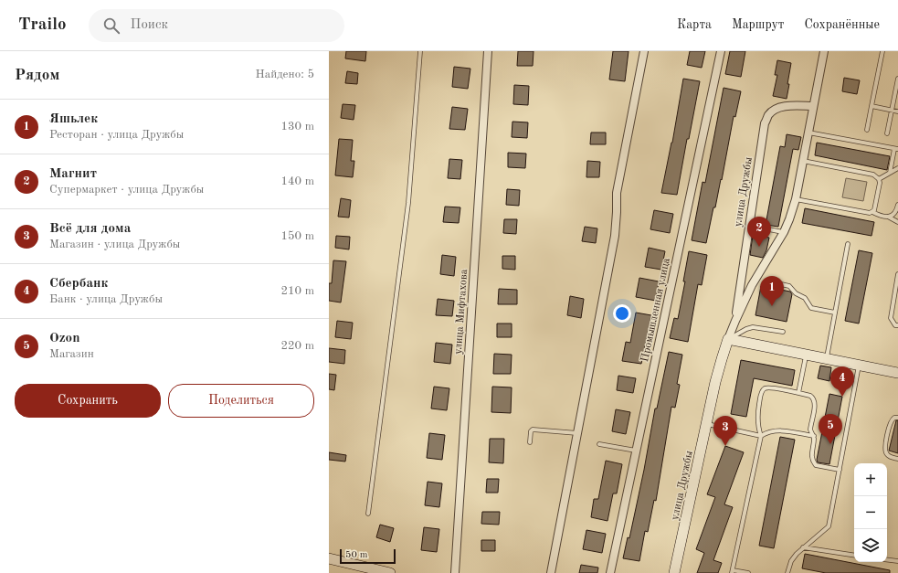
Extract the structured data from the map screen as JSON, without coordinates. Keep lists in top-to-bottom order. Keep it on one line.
{"streets":{"street":["улица Дружбы","Промышленная улица","улица Мифтахова"]},"scale_bar":"50 m","page":{"header":"Trailo","search":"Поиск","nav":["Карта","Маршрут","Сохранённые"],"heading":["Рядом","Найдено: 5"],"list":[{"mark":"1","name":"Яшьлек","note":"Ресторан · улица Дружбы","value":"130 m"},{"mark":"2","name":"Магнит","note":"Супермаркет · улица Дружбы","value":"140 m"},{"mark":"3","name":"Всё для дома","note":"Магазин · улица Дружбы","value":"150 m"},{"mark":"4","name":"Сбербанк","note":"Банк · улица Дружбы","value":"210 m"},{"mark":"5","name":"Ozon","note":"Магазин","value":"220 m"}],"pins":["2","1","4","5","3"],"buttons":["Сохранить","Поделиться"],"map_buttons":["+","−"],"scale":"50 m"}}
